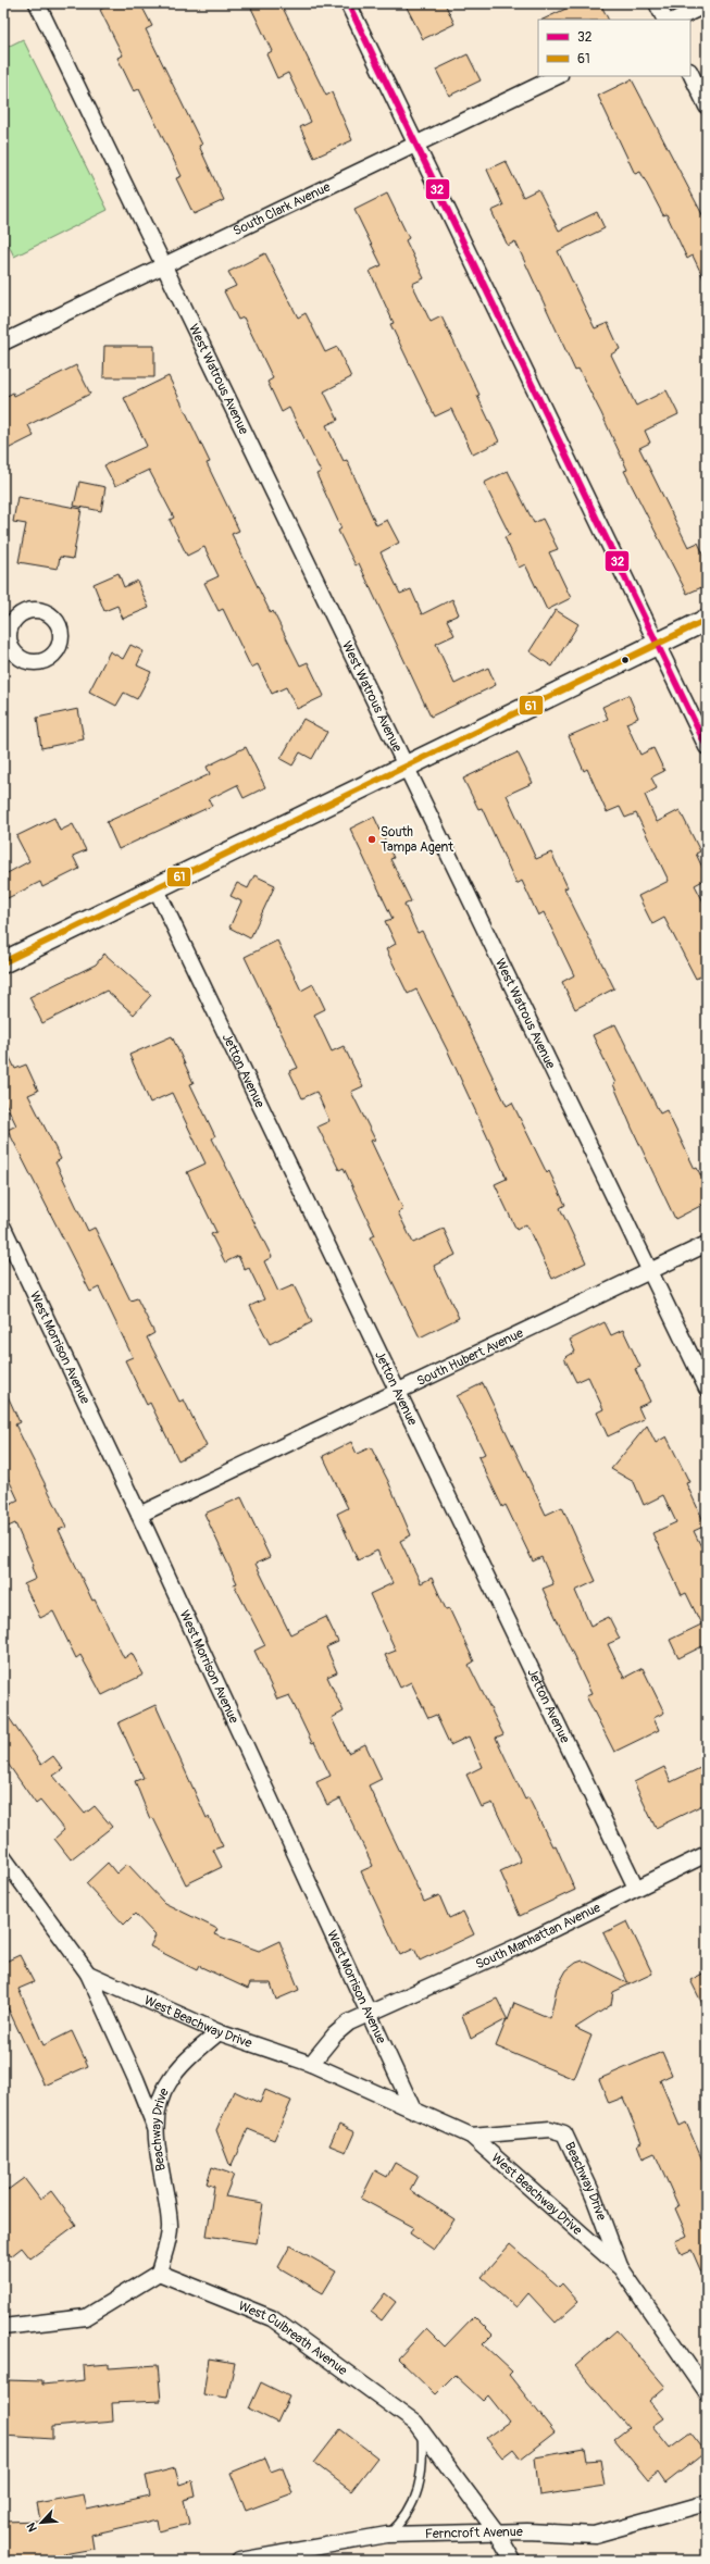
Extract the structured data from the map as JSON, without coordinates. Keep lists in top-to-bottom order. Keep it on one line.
{"streets":{"street":["South Clark Avenue","West Watrous Avenue","Jetton Avenue","West Morrison Avenue","South Hubert Avenue","South Manhattan Avenue","West Beachway Drive","Beachway Drive","West Culbreath Avenue","Ferncroft Avenue"]},"crossings":[["South Clark Avenue","West Watrous Avenue"],["West Watrous Avenue","South Hubert Avenue"],["Jetton Avenue","South Hubert Avenue"],["Jetton Avenue","South Manhattan Avenue"],["West Morrison Avenue","South Hubert Avenue"],["West Morrison Avenue","South Manhattan Avenue"],["West Morrison Avenue","West Beachway Drive"],["West Beachway Drive","Beachway Drive"],["Beachway Drive","West Culbreath Avenue"],["West Culbreath Avenue","Ferncroft Avenue"]],"places":["South Tampa Agent"],"lines":["transit line 32","transit line 61"],"legend":["32","61"],"north":"bottom left"}
